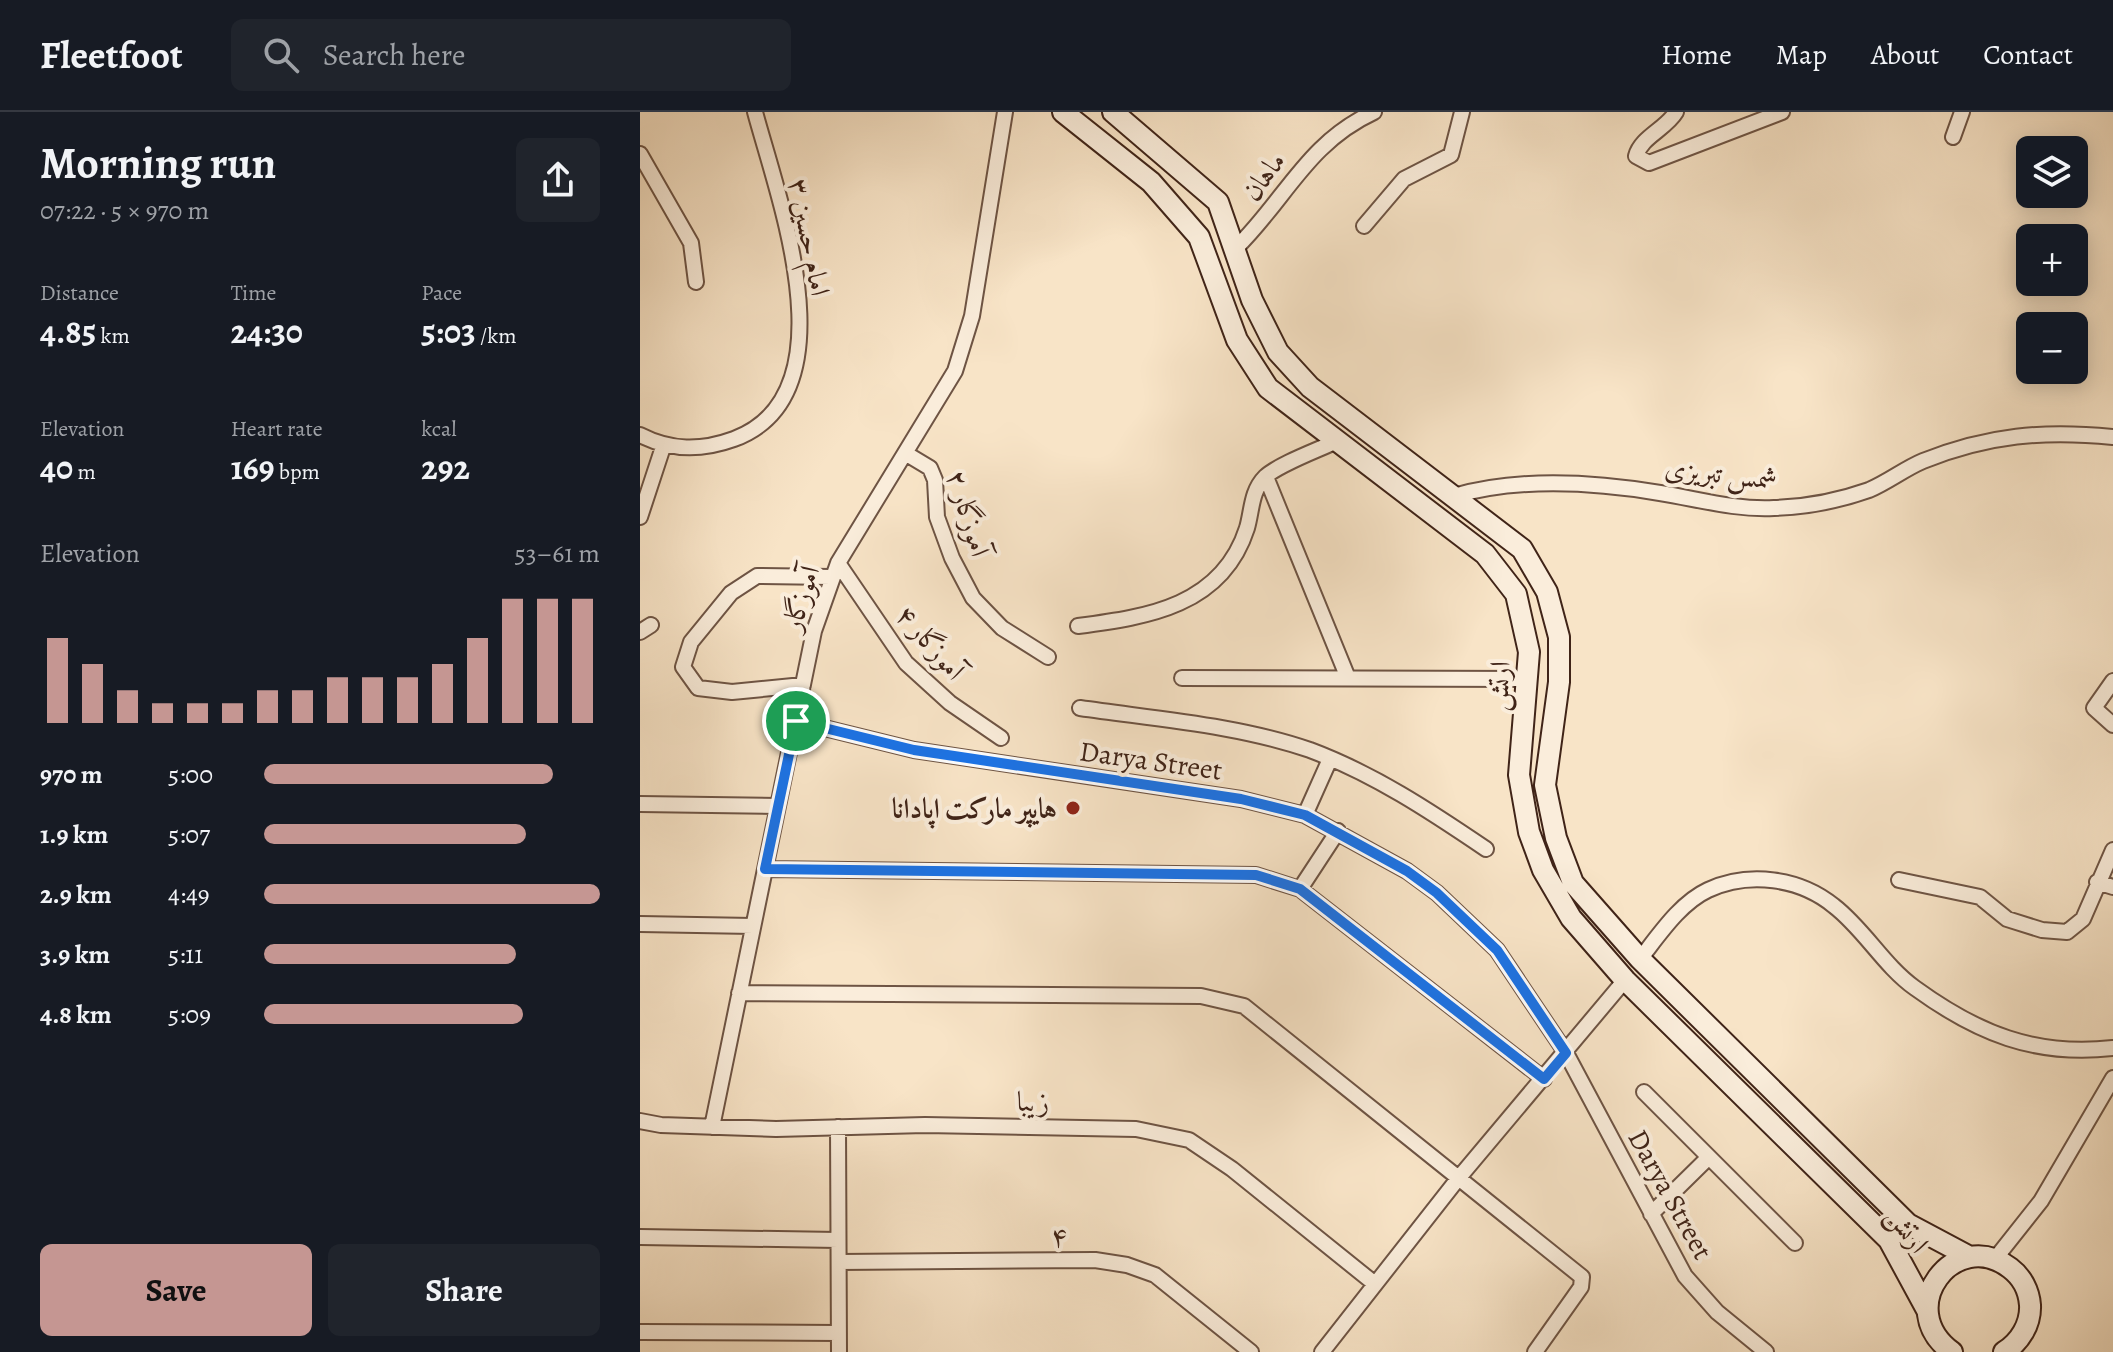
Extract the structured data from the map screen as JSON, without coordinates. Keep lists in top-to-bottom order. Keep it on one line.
{"streets":{"main road":["ارتش"],"street":["ماهان","امام حسین ۳","شمس تبریزی","آموزگار ۲","آموزگار","آموزگار ۴","Darya Street","زیبا","۴"]},"crossings":[["ماهان","ارتش"],["شمس تبریزی","ارتش"],["آموزگار ۲","آموزگار"],["آموزگار","آموزگار ۴"],["آموزگار","Darya Street"],["آموزگار","زیبا"]],"places":["هایپر مارکت اپادانا"],"page":{"header":"Fleetfoot","search":"Search here","nav":["Home","Map","About","Contact"],"heading":["Morning run","07:22 · 5 × 970 m"],"map_buttons":["+","−"],"stats":[["Distance","4.85 km"],["Time","24:30"],["Pace","5:03 /km"],["Elevation","40 m"],["Heart rate","169 bpm"],["kcal","292"]],"chart":["Elevation","53–61 m"],"list":[{"name":"970 m","note":"5:00"},{"name":"1.9 km","note":"5:07"},{"name":"2.9 km","note":"4:49"},{"name":"3.9 km","note":"5:11"},{"name":"4.8 km","note":"5:09"}],"buttons":["Save","Share"]}}
